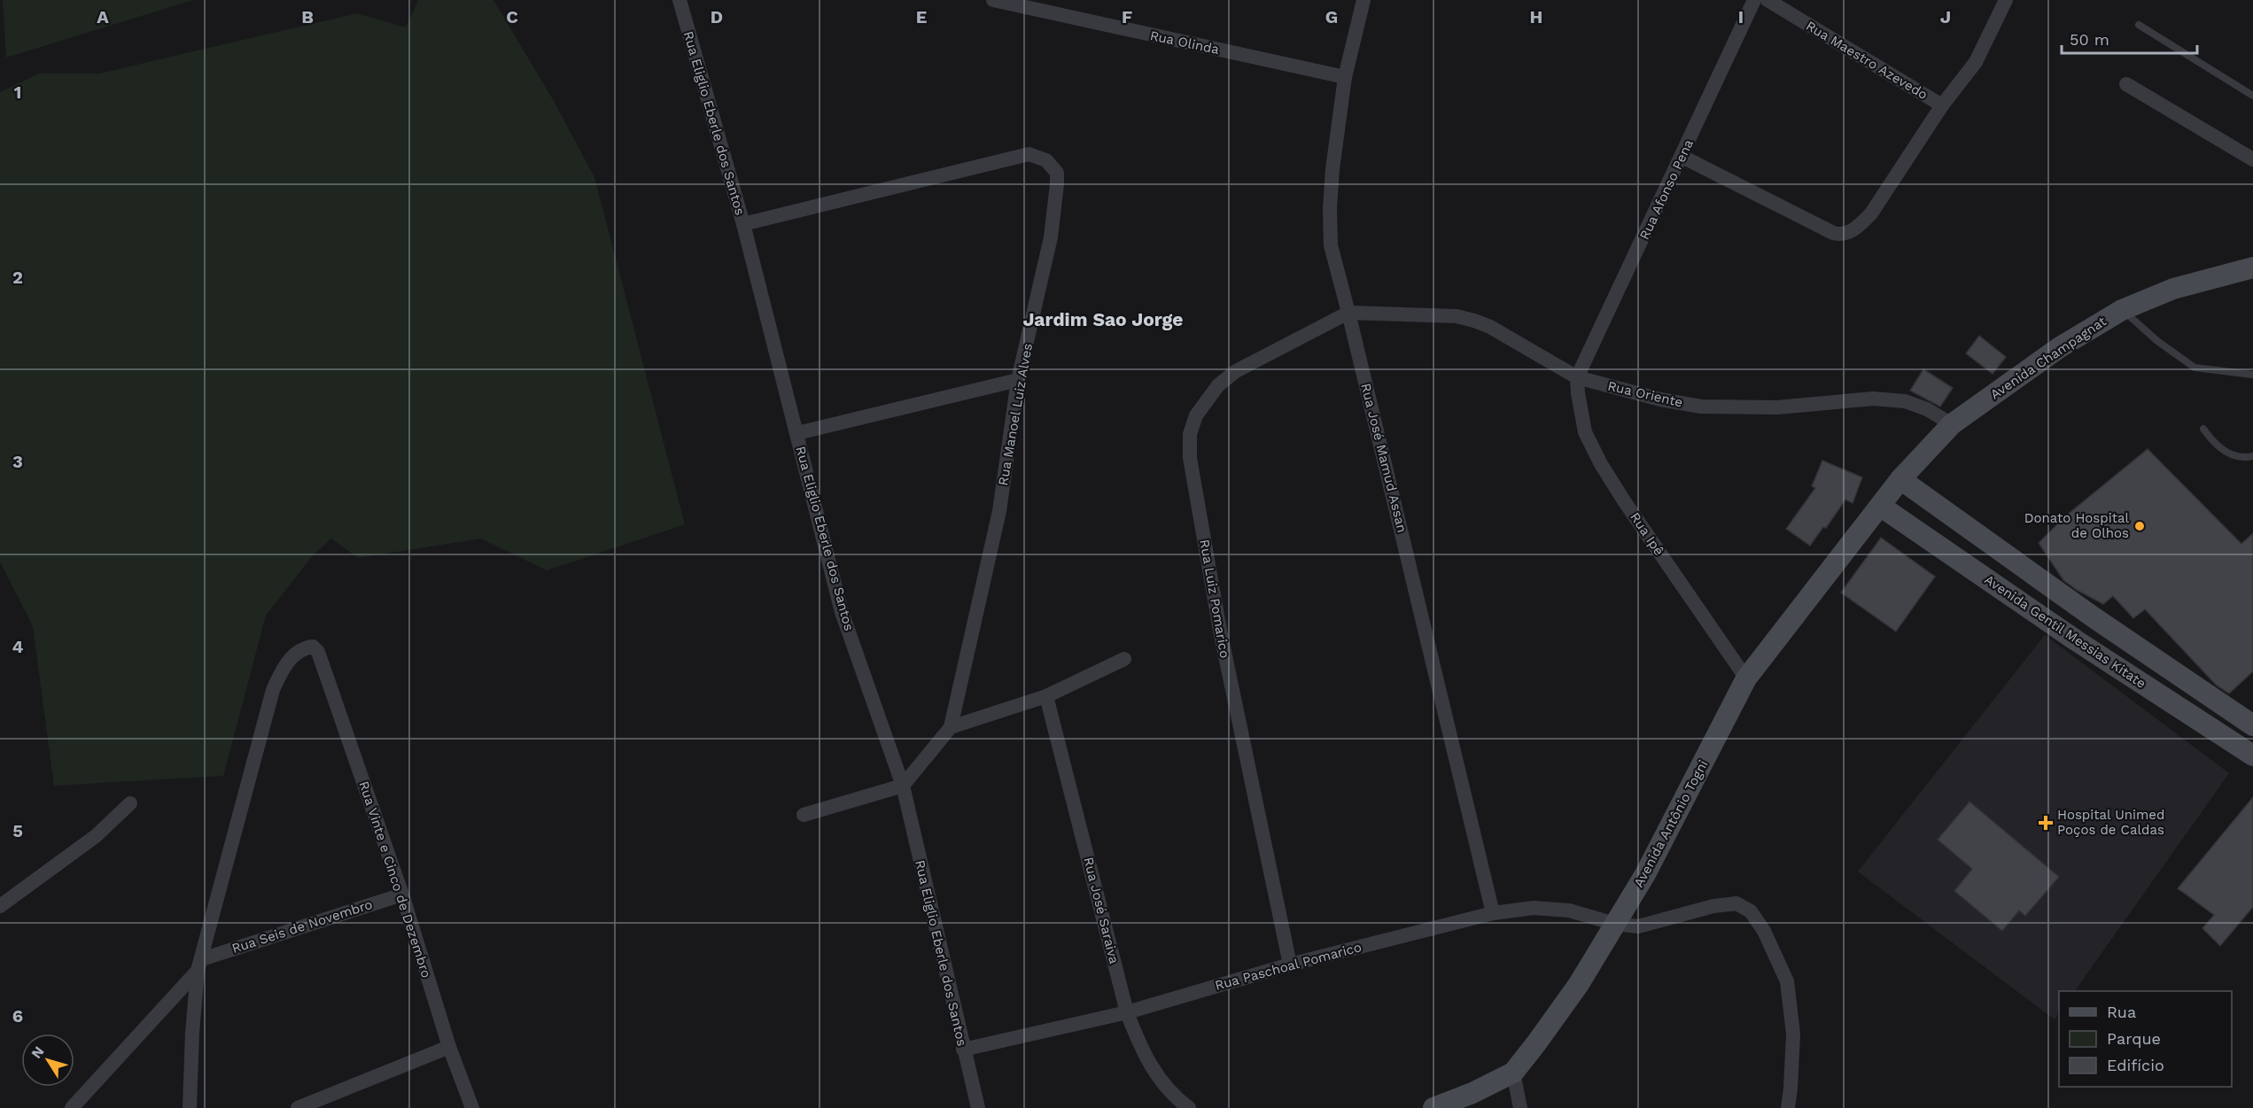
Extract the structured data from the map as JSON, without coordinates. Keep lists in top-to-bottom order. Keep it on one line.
{"streets":{"street":["Rua Olinda","Rua Maestro Azevedo","Rua Eliglio Eberle dos Santos","Rua Afonso Pena","Avenida Champagnat","Rua Oriente","Rua Manoel Luiz Alves","Rua José Mamud Assan","Rua Ipê","Rua Luiz Pomarico","Avenida Gentil Messias Kitate","Avenida Antônio Togni","Rua Vinte e Cinco de Dezembro","Rua José Saraiva","Rua Seis de Novembro","Rua Paschoal Pomarico"]},"crossings":[["Rua Olinda","Rua José Mamud Assan"],["Rua Eliglio Eberle dos Santos","Rua Manoel Luiz Alves"],["Rua Eliglio Eberle dos Santos","Rua Paschoal Pomarico"],["Rua Afonso Pena","Rua Oriente"],["Rua Afonso Pena","Rua Ipê"],["Avenida Champagnat","Rua Oriente"],["Avenida Champagnat","Avenida Gentil Messias Kitate"],["Avenida Champagnat","Avenida Antônio Togni"],["Rua Oriente","Rua José Mamud Assan"],["Rua Oriente","Rua Ipê"],["Rua Oriente","Rua Luiz Pomarico"],["Rua José Mamud Assan","Rua Luiz Pomarico"],["Rua José Mamud Assan","Rua Paschoal Pomarico"],["Rua Ipê","Avenida Antônio Togni"],["Rua Luiz Pomarico","Rua Paschoal Pomarico"],["Avenida Gentil Messias Kitate","Avenida Antônio Togni"],["Avenida Antônio Togni","Rua Paschoal Pomarico"],["Rua Vinte e Cinco de Dezembro","Rua Seis de Novembro"],["Rua José Saraiva","Rua Paschoal Pomarico"]],"districts":["Jardim Sao Jorge"],"places":{"other":["Donato Hospital de Olhos"],"health":["Hospital Unimed Poços de Caldas"]},"legend":["Rua","Parque","Edifício"],"scale_bar":"50 m","north":"top left","grid":{"columns":["A","B","C","D","E","F","G","H","I","J"],"rows":["1","2","3","4","5","6"]}}
